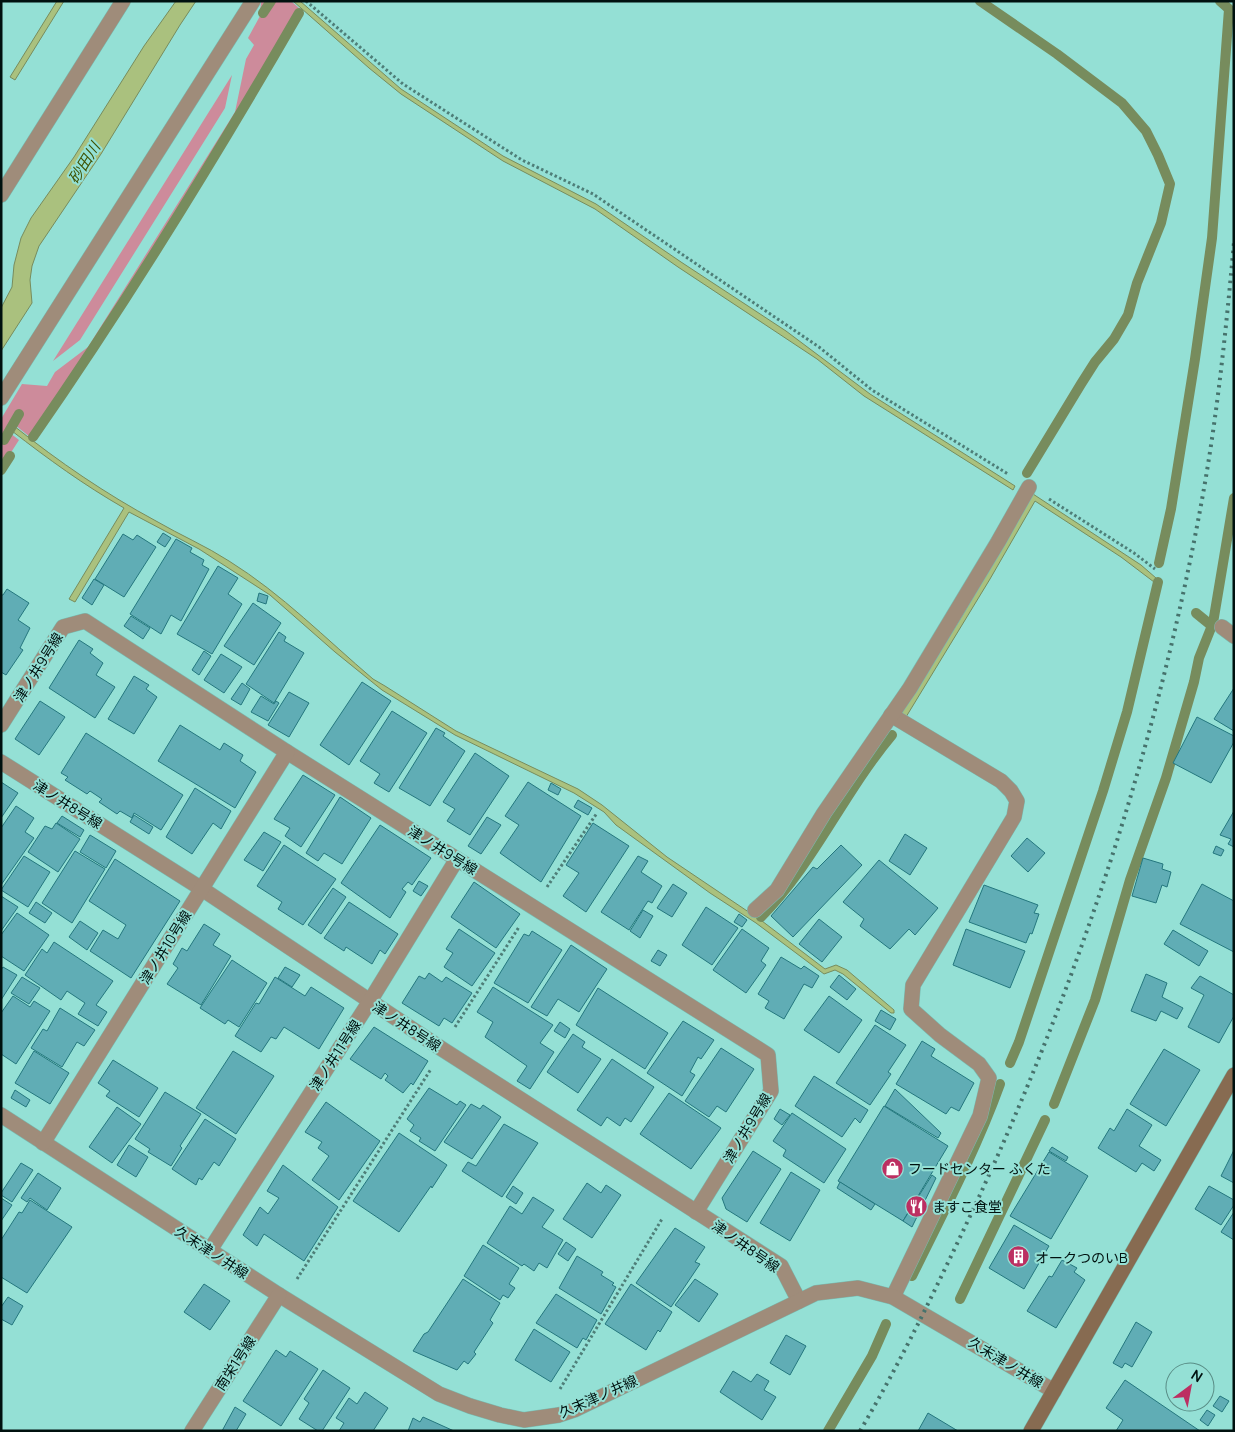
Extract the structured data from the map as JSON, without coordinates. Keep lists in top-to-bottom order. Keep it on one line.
{"streets":{"street":["津ノ井9号線","津ノ井8号線","津ノ井10号線","津ノ井11号線","久末津ノ井線","南栄1号線"]},"crossings":[["津ノ井9号線","津ノ井8号線"],["津ノ井9号線","津ノ井10号線"],["津ノ井9号線","津ノ井11号線"],["津ノ井8号線","津ノ井10号線"],["津ノ井8号線","津ノ井11号線"],["津ノ井8号線","久末津ノ井線"],["津ノ井10号線","久末津ノ井線"],["津ノ井11号線","久末津ノ井線"],["久末津ノ井線","南栄1号線"]],"water":["砂田川"],"places":{"shop":["フードセンター ふくた"],"restaurant":["ますこ食堂"],"building":["オークつのいB"]},"north":"top right"}
